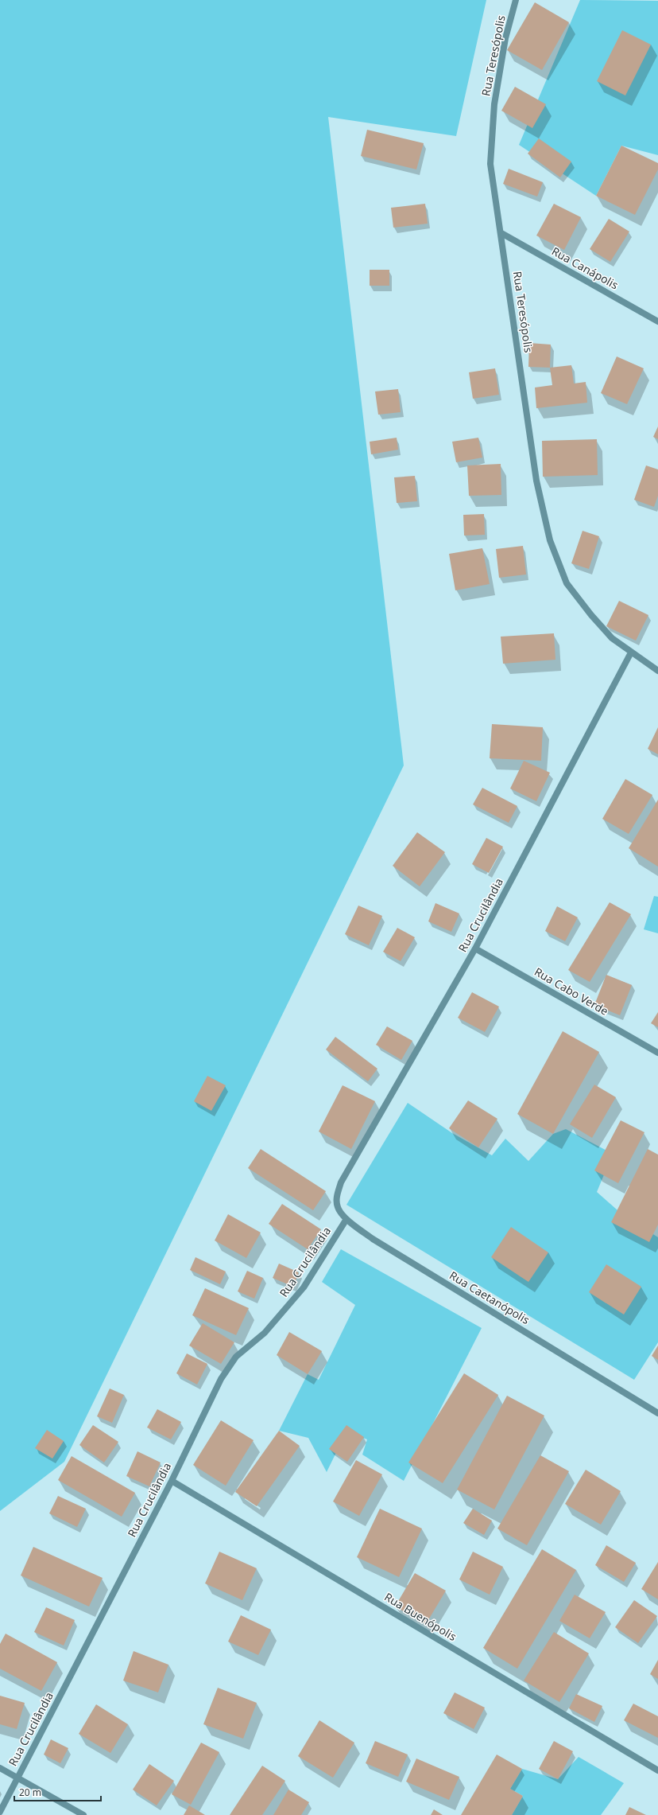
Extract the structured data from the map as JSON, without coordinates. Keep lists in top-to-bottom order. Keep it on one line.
{"streets":{"street":["Rua Teresópolis","Rua Canápolis","Rua Crucilândia","Rua Cabo Verde","Rua Caetanópolis","Rua Buenópolis"]},"crossings":[["Rua Teresópolis","Rua Canápolis"],["Rua Teresópolis","Rua Crucilândia"],["Rua Crucilândia","Rua Cabo Verde"],["Rua Crucilândia","Rua Caetanópolis"],["Rua Crucilândia","Rua Buenópolis"]],"scale_bar":"20 m"}
